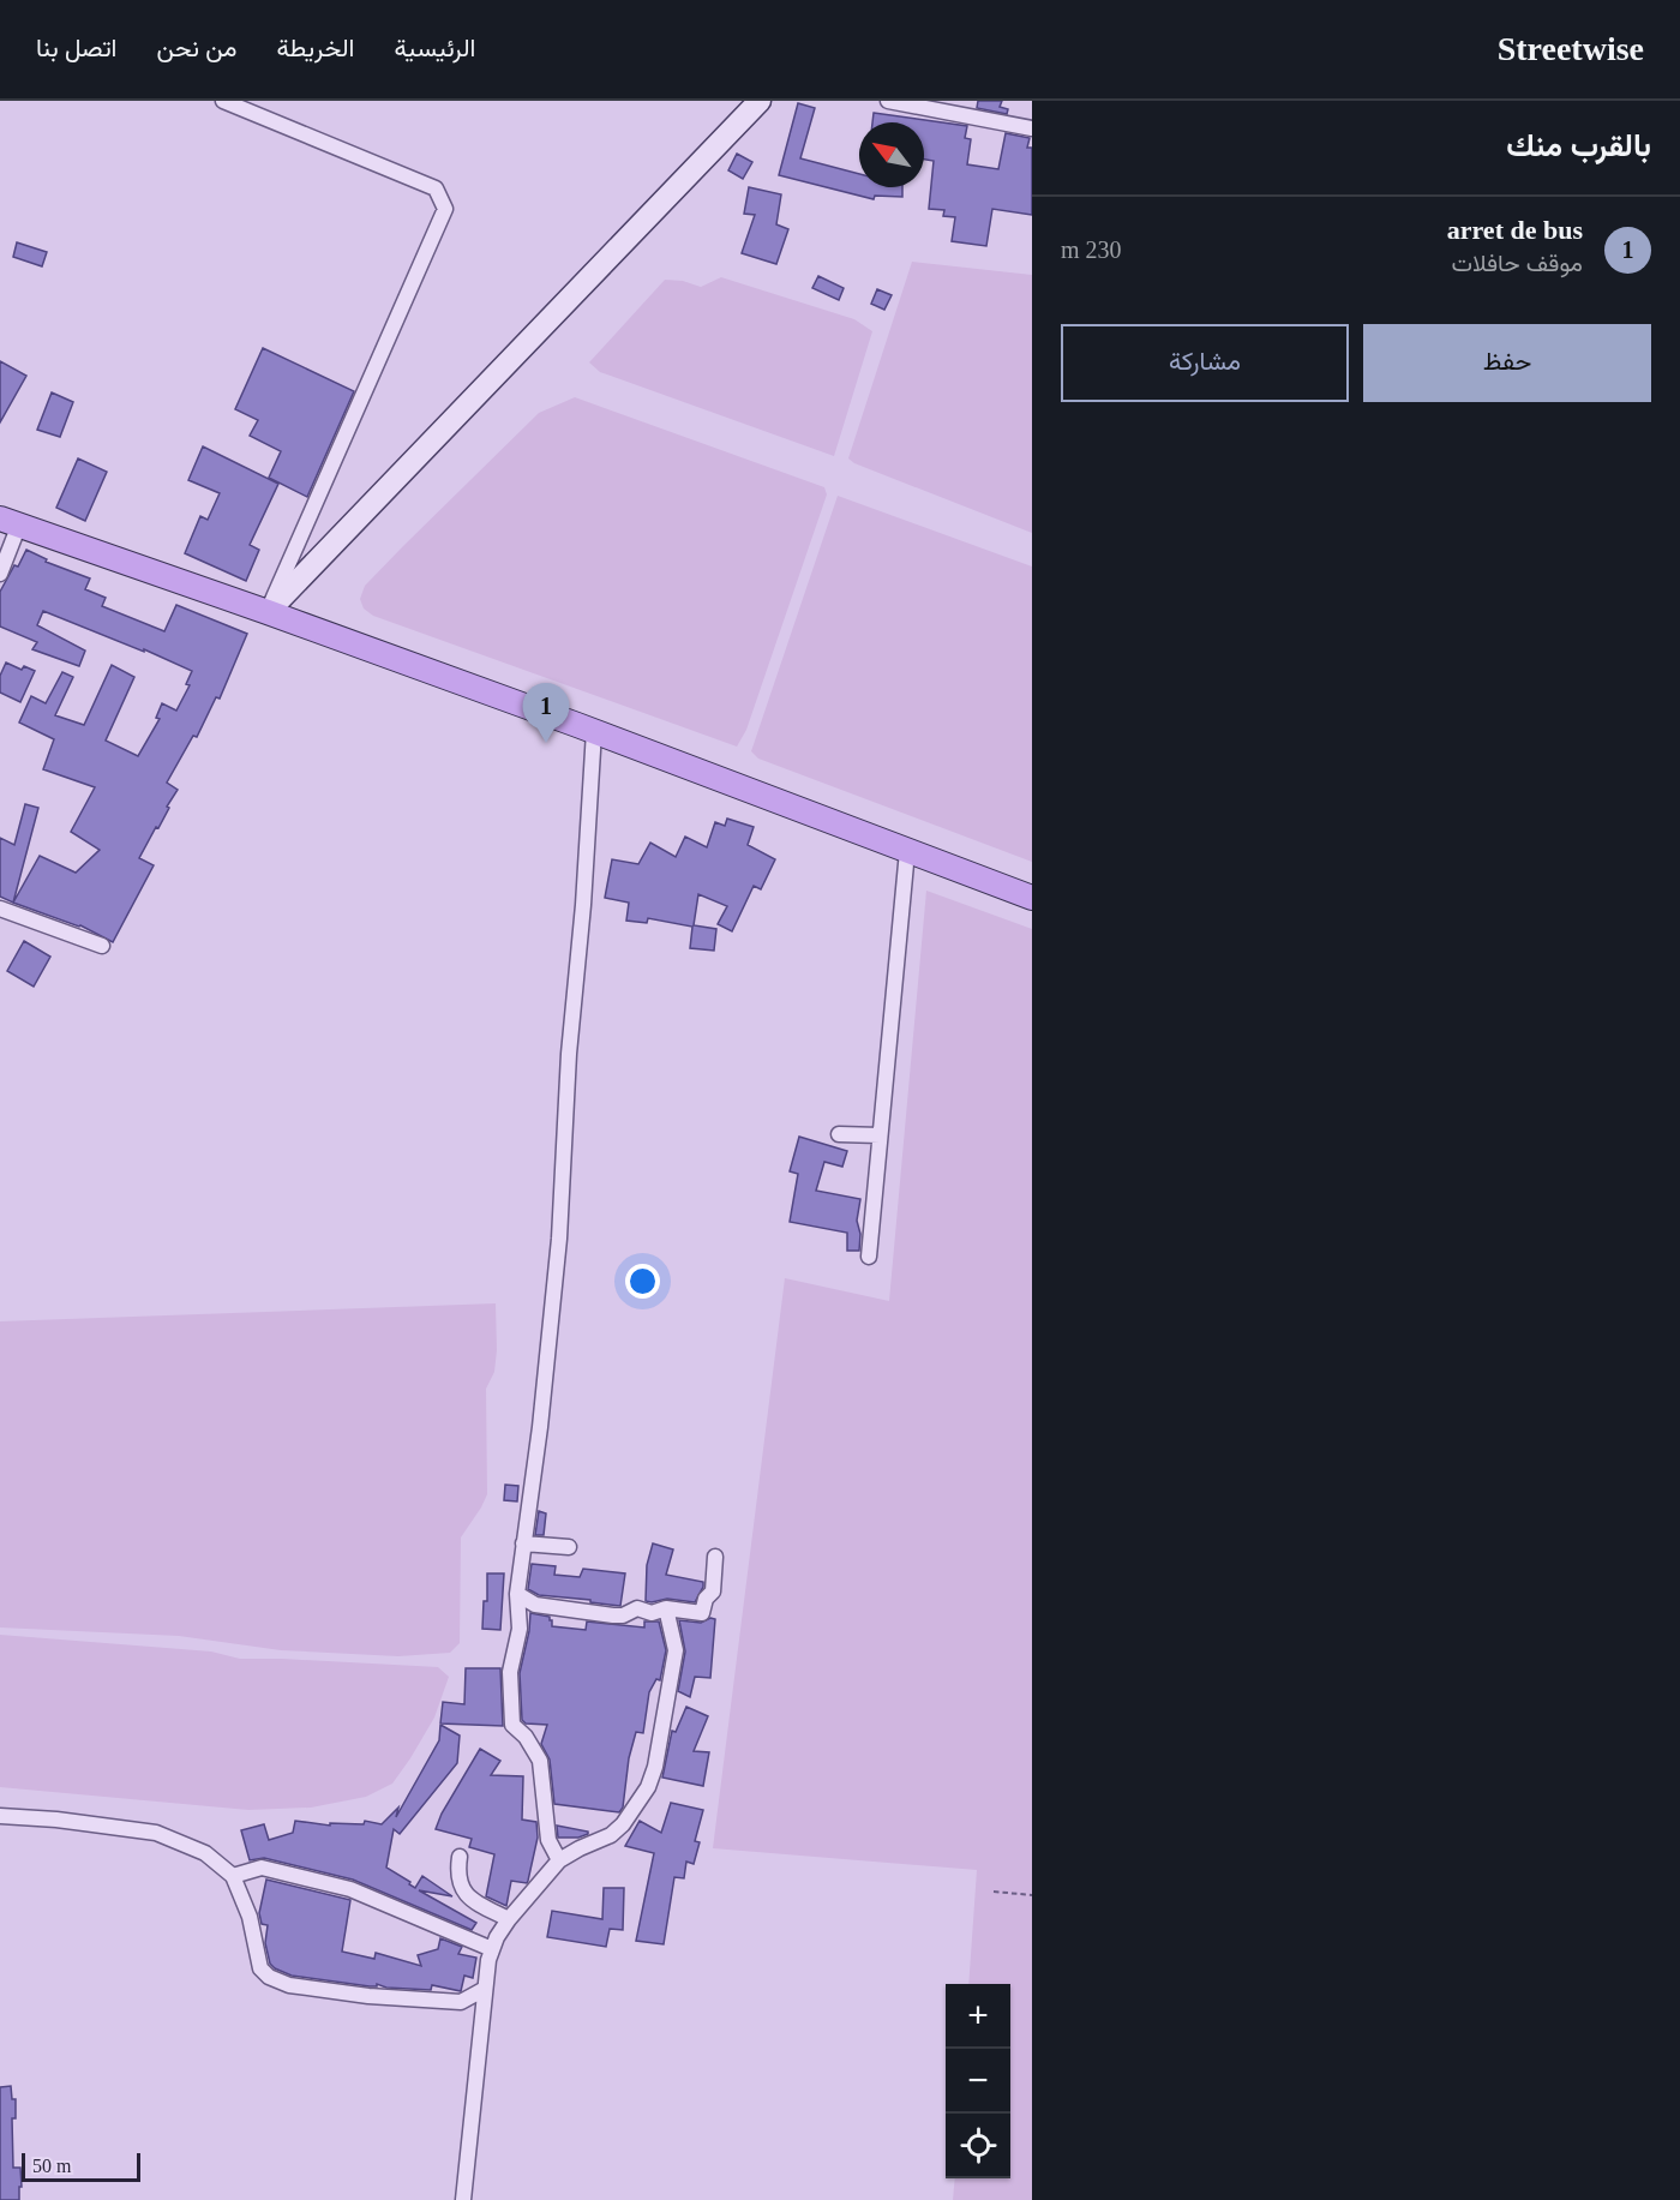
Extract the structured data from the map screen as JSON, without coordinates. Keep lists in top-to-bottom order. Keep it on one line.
{"scale_bar":"50 m","north":"top left","page":{"header":"Streetwise","nav":["الرئيسية","الخريطة","من نحن","اتصل بنا"],"heading":"بالقرب منك","list":[{"mark":"1","name":"arret de bus","note":"موقف حافلات","value":"230 m"}],"buttons":["حفظ","مشاركة"],"pins":"1","map_buttons":["+","−"],"scale":"50 m"}}
